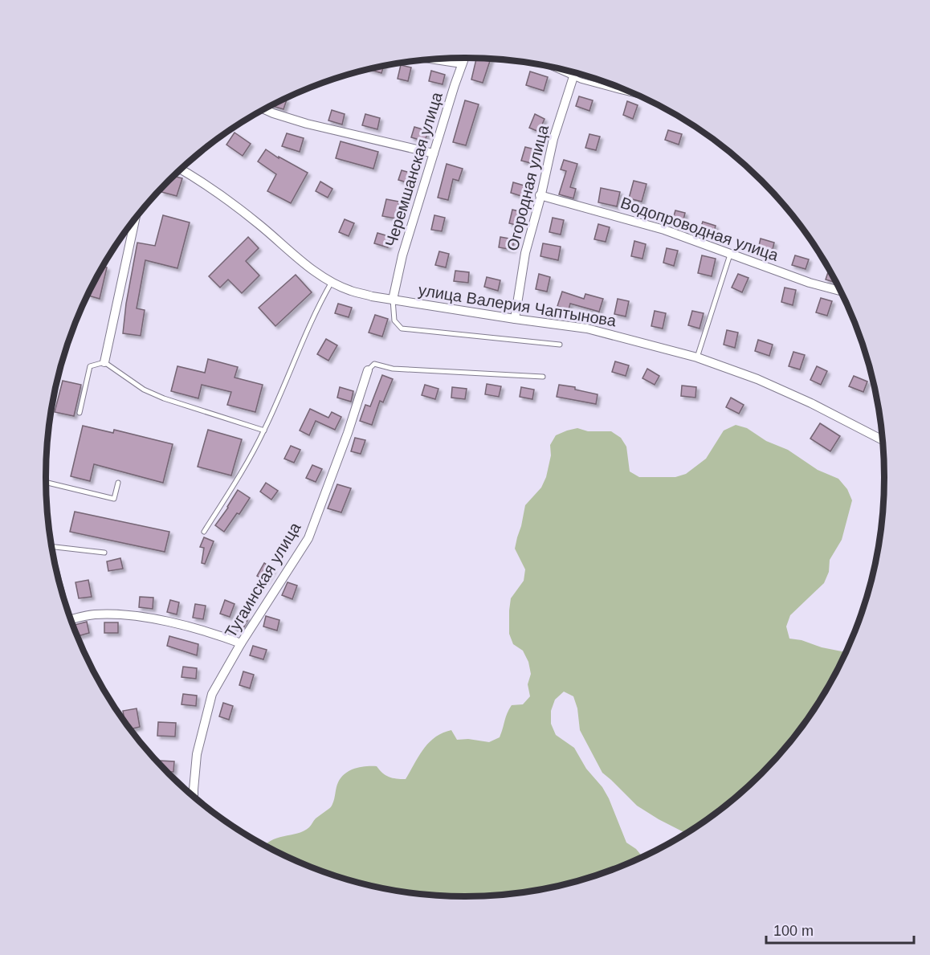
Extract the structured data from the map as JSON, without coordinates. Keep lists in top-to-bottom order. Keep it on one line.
{"streets":{"street":["Черемшанская улица","Огородная улица","Водопроводная улица","улица Валерия Чаптынова","Тугаинская улица"]},"crossings":[["Черемшанская улица","улица Валерия Чаптынова"],["Огородная улица","Водопроводная улица"],["Огородная улица","улица Валерия Чаптынова"]],"scale_bar":"100 m"}
